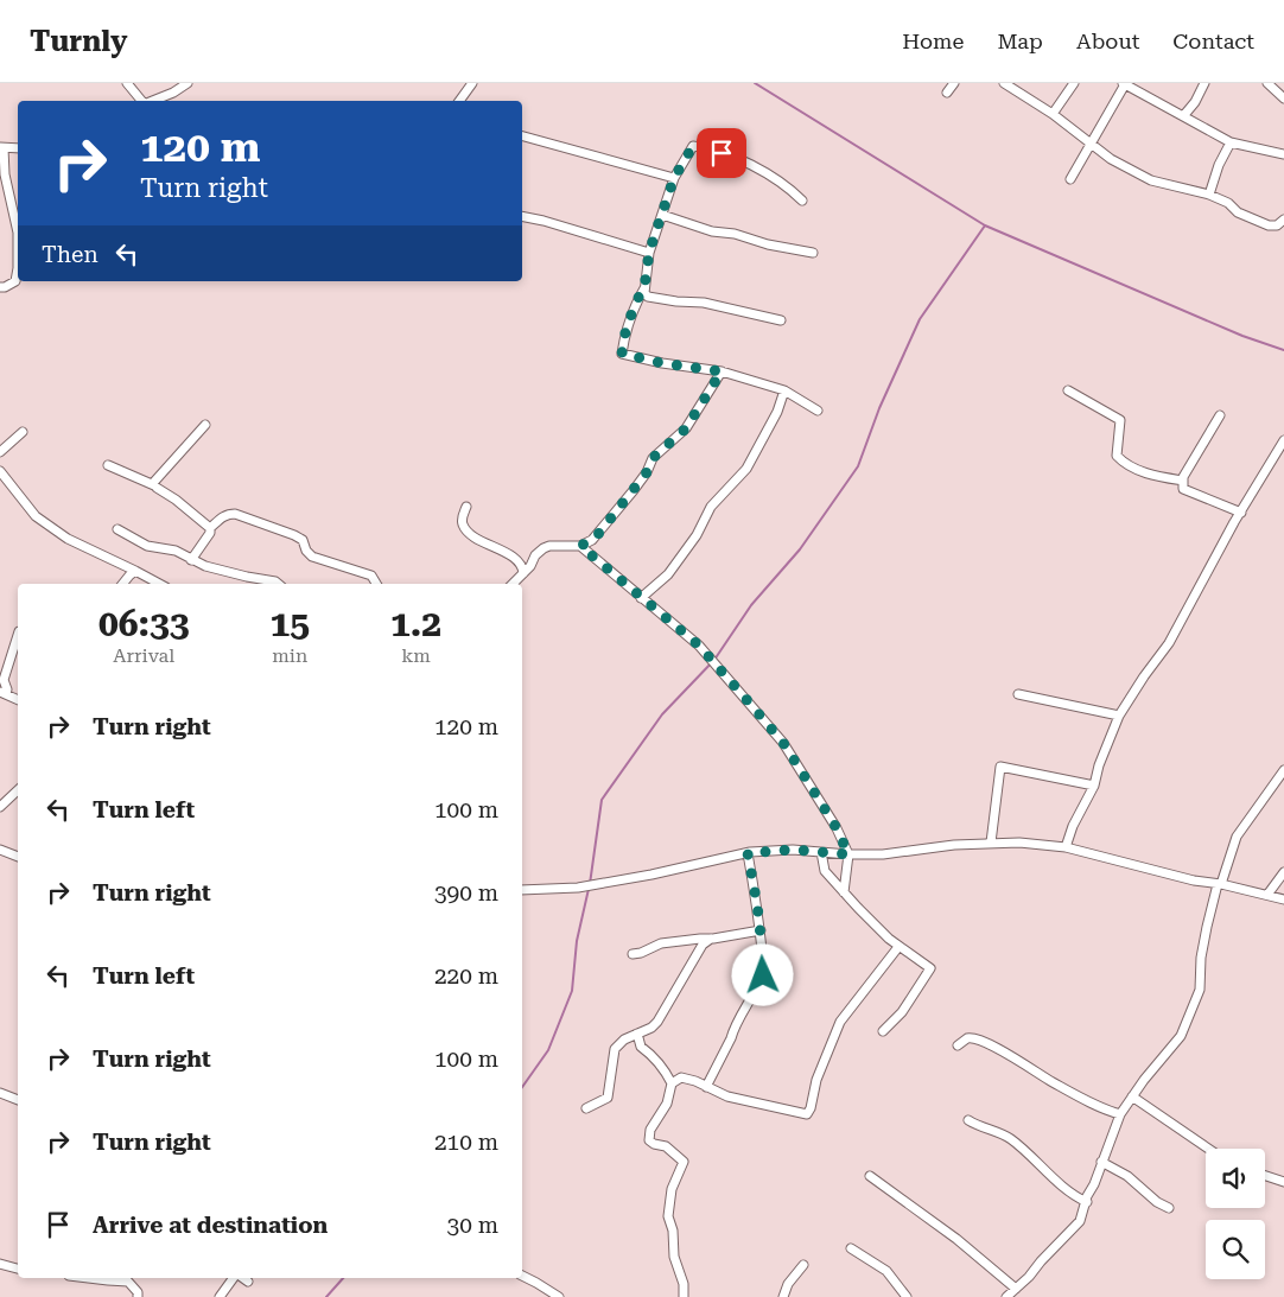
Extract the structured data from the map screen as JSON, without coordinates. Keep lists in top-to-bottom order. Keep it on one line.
{"page":{"header":"Turnly","nav":["Home","Map","About","Contact"],"turn":["120 m","Turn right"],"then":"Then","eta":["06:33","Arrival","15","min","1.2","km"],"list":[{"name":"Turn right","value":"120 m"},{"name":"Turn left","value":"100 m"},{"name":"Turn right","value":"390 m"},{"name":"Turn left","value":"220 m"},{"name":"Turn right","value":"100 m"},{"name":"Turn right","value":"210 m"},{"name":"Arrive at destination","value":"30 m"}]}}
